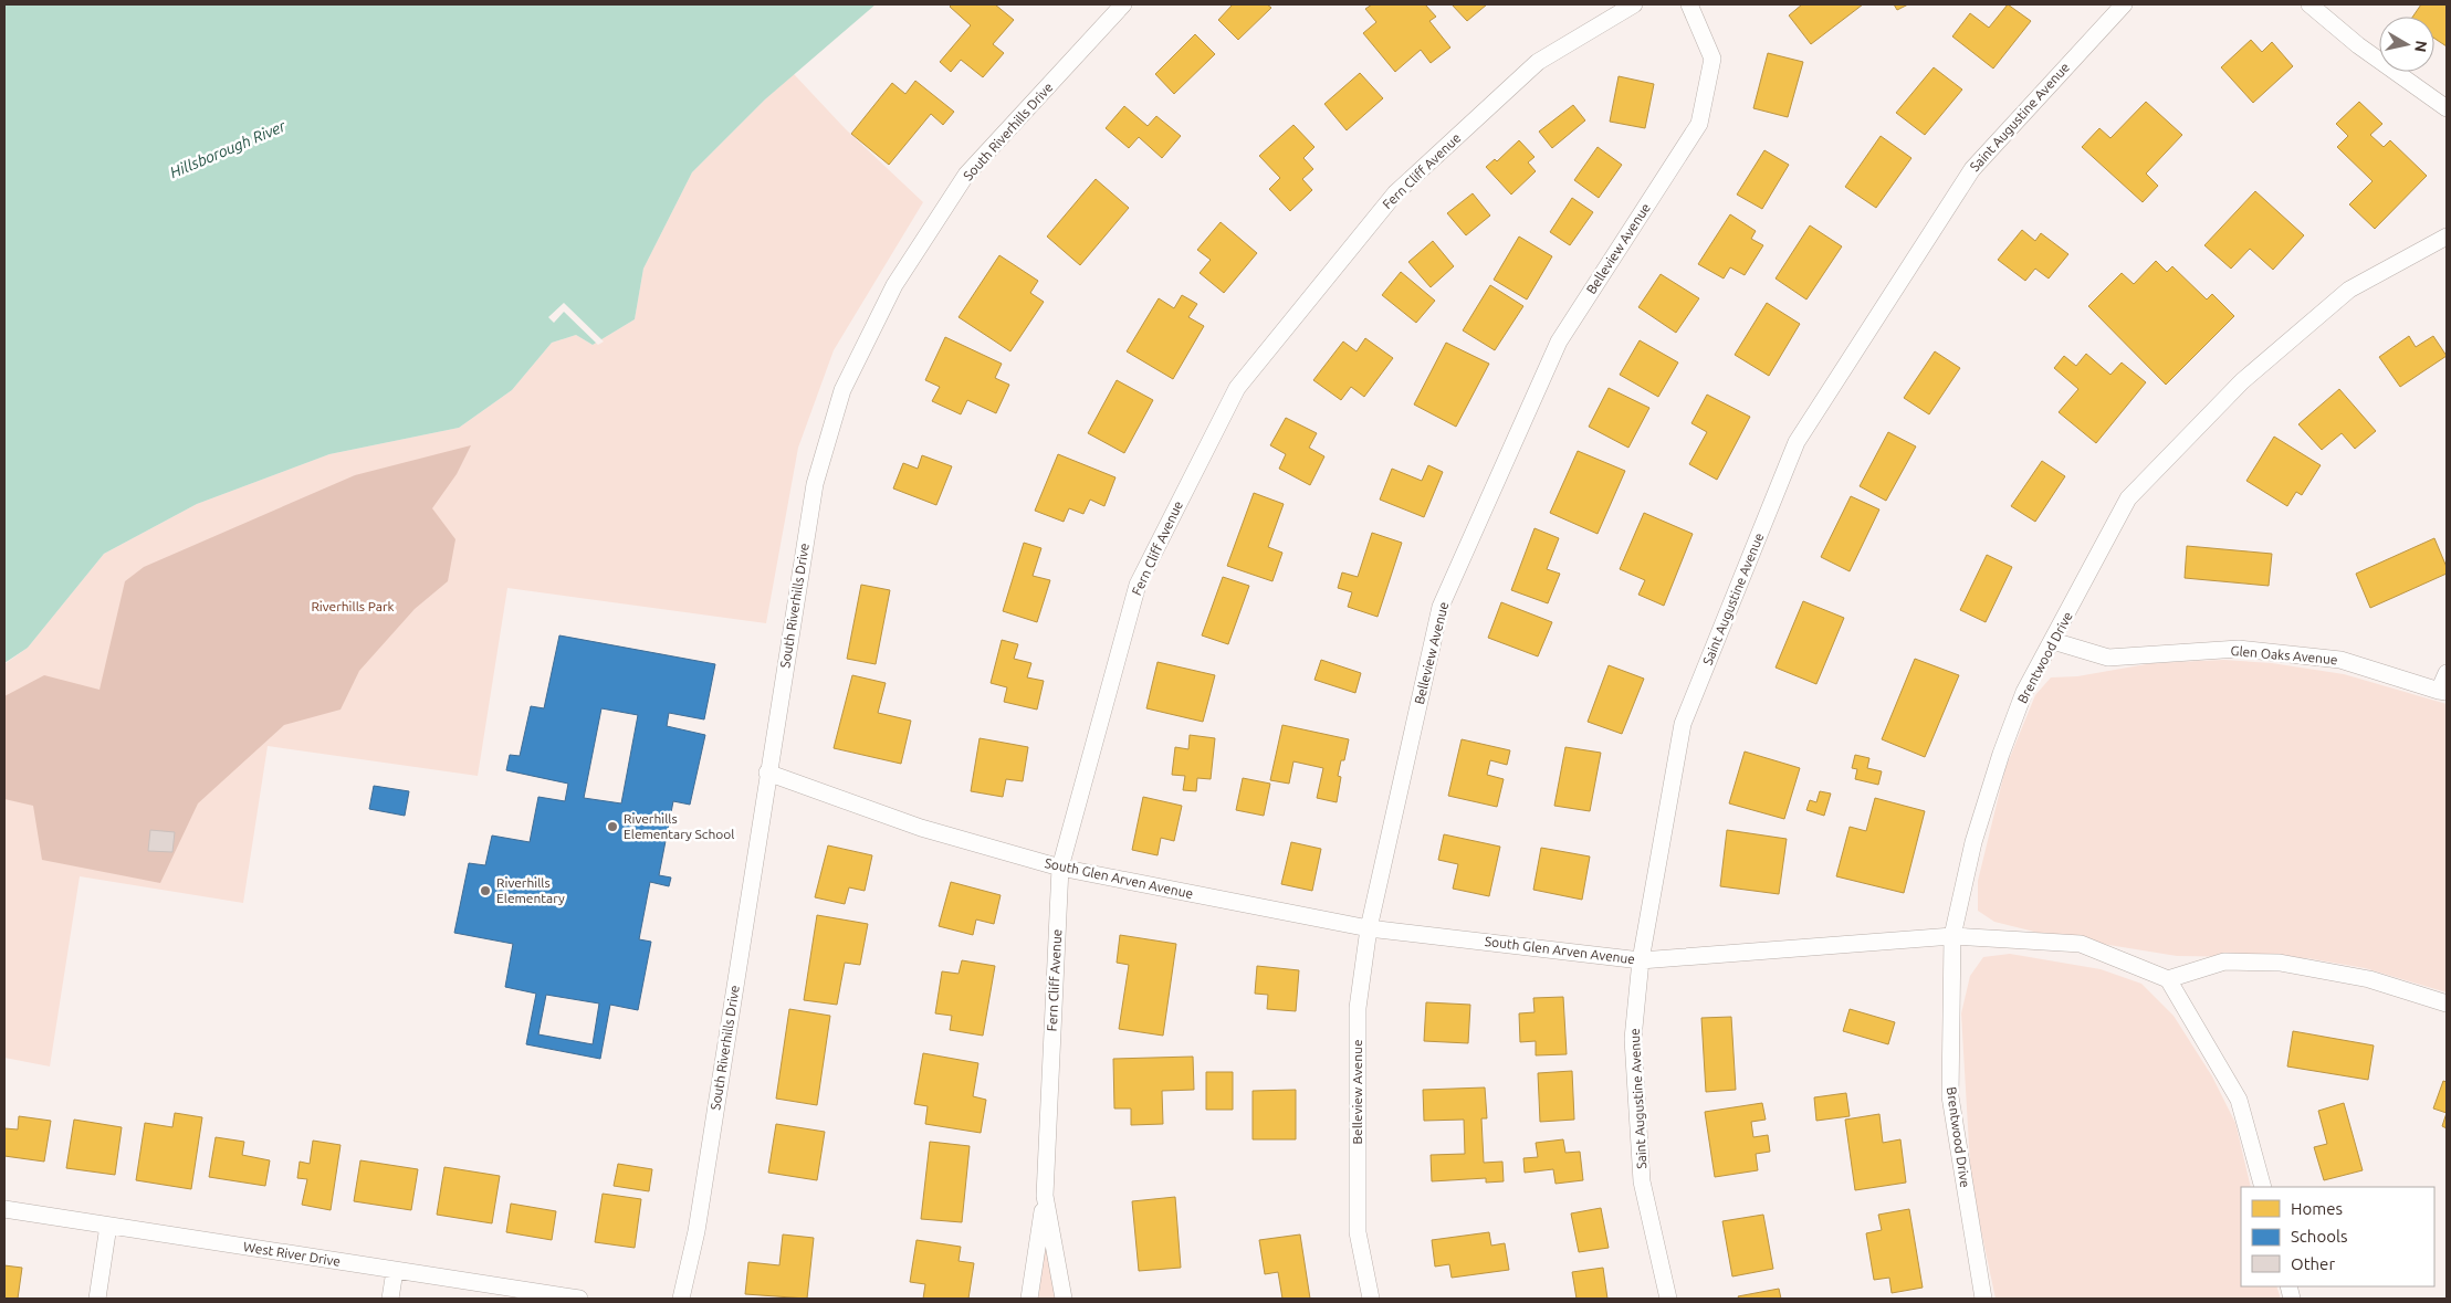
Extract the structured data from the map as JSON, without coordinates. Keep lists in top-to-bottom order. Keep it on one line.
{"streets":{"street":["Saint Augustine Avenue","South Riverhills Drive","Fern Cliff Avenue","Belleview Avenue","Glen Oaks Avenue","Brentwood Drive","South Glen Arven Avenue","West River Drive"]},"crossings":[["Saint Augustine Avenue","South Glen Arven Avenue"],["South Riverhills Drive","South Glen Arven Avenue"],["Fern Cliff Avenue","South Glen Arven Avenue"],["Belleview Avenue","South Glen Arven Avenue"],["Glen Oaks Avenue","Brentwood Drive"],["Brentwood Drive","South Glen Arven Avenue"]],"water":["Hillsborough River"],"parks":["Riverhills Park"],"places":["Riverhills Elementary School","Riverhills Elementary"],"legend":["Homes","Schools","Other"],"north":"right"}
